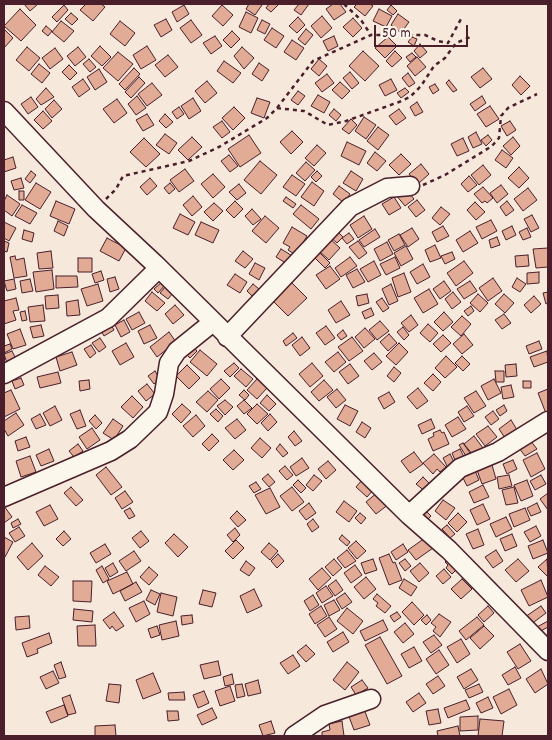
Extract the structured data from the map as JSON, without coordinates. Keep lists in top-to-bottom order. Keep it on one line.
{"scale_bar":"50 m"}
